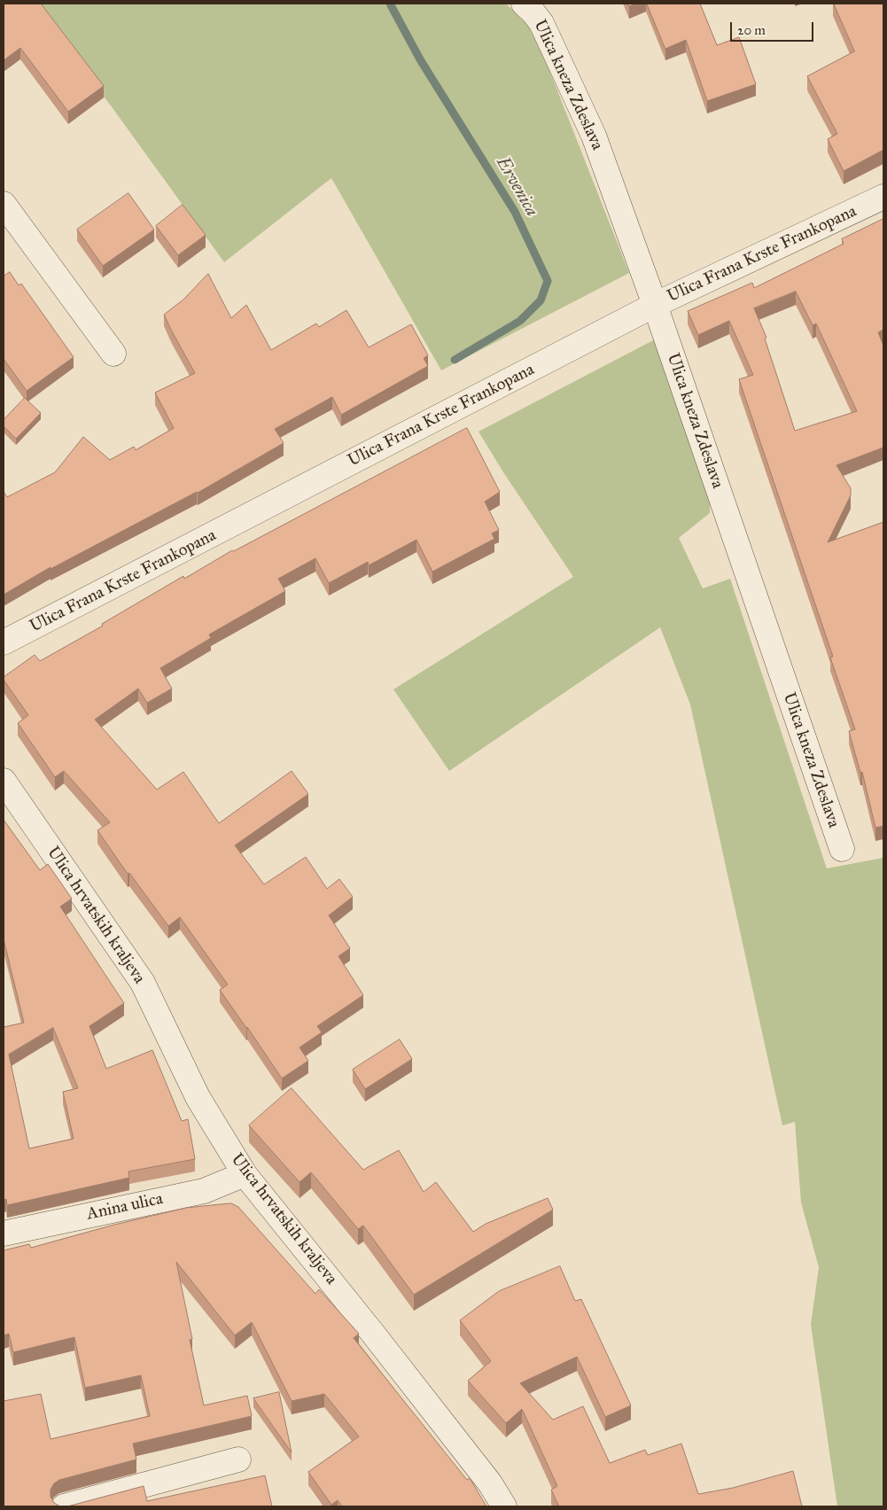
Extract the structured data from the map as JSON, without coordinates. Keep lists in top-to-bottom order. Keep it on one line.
{"streets":{"street":["Ulica kneza Zdeslava","Ulica Frana Krste Frankopana","Ulica hrvatskih kraljeva","Anina ulica"]},"crossings":[["Ulica kneza Zdeslava","Ulica Frana Krste Frankopana"],["Ulica hrvatskih kraljeva","Anina ulica"]],"water":["Ervenica"],"scale_bar":"20 m"}
